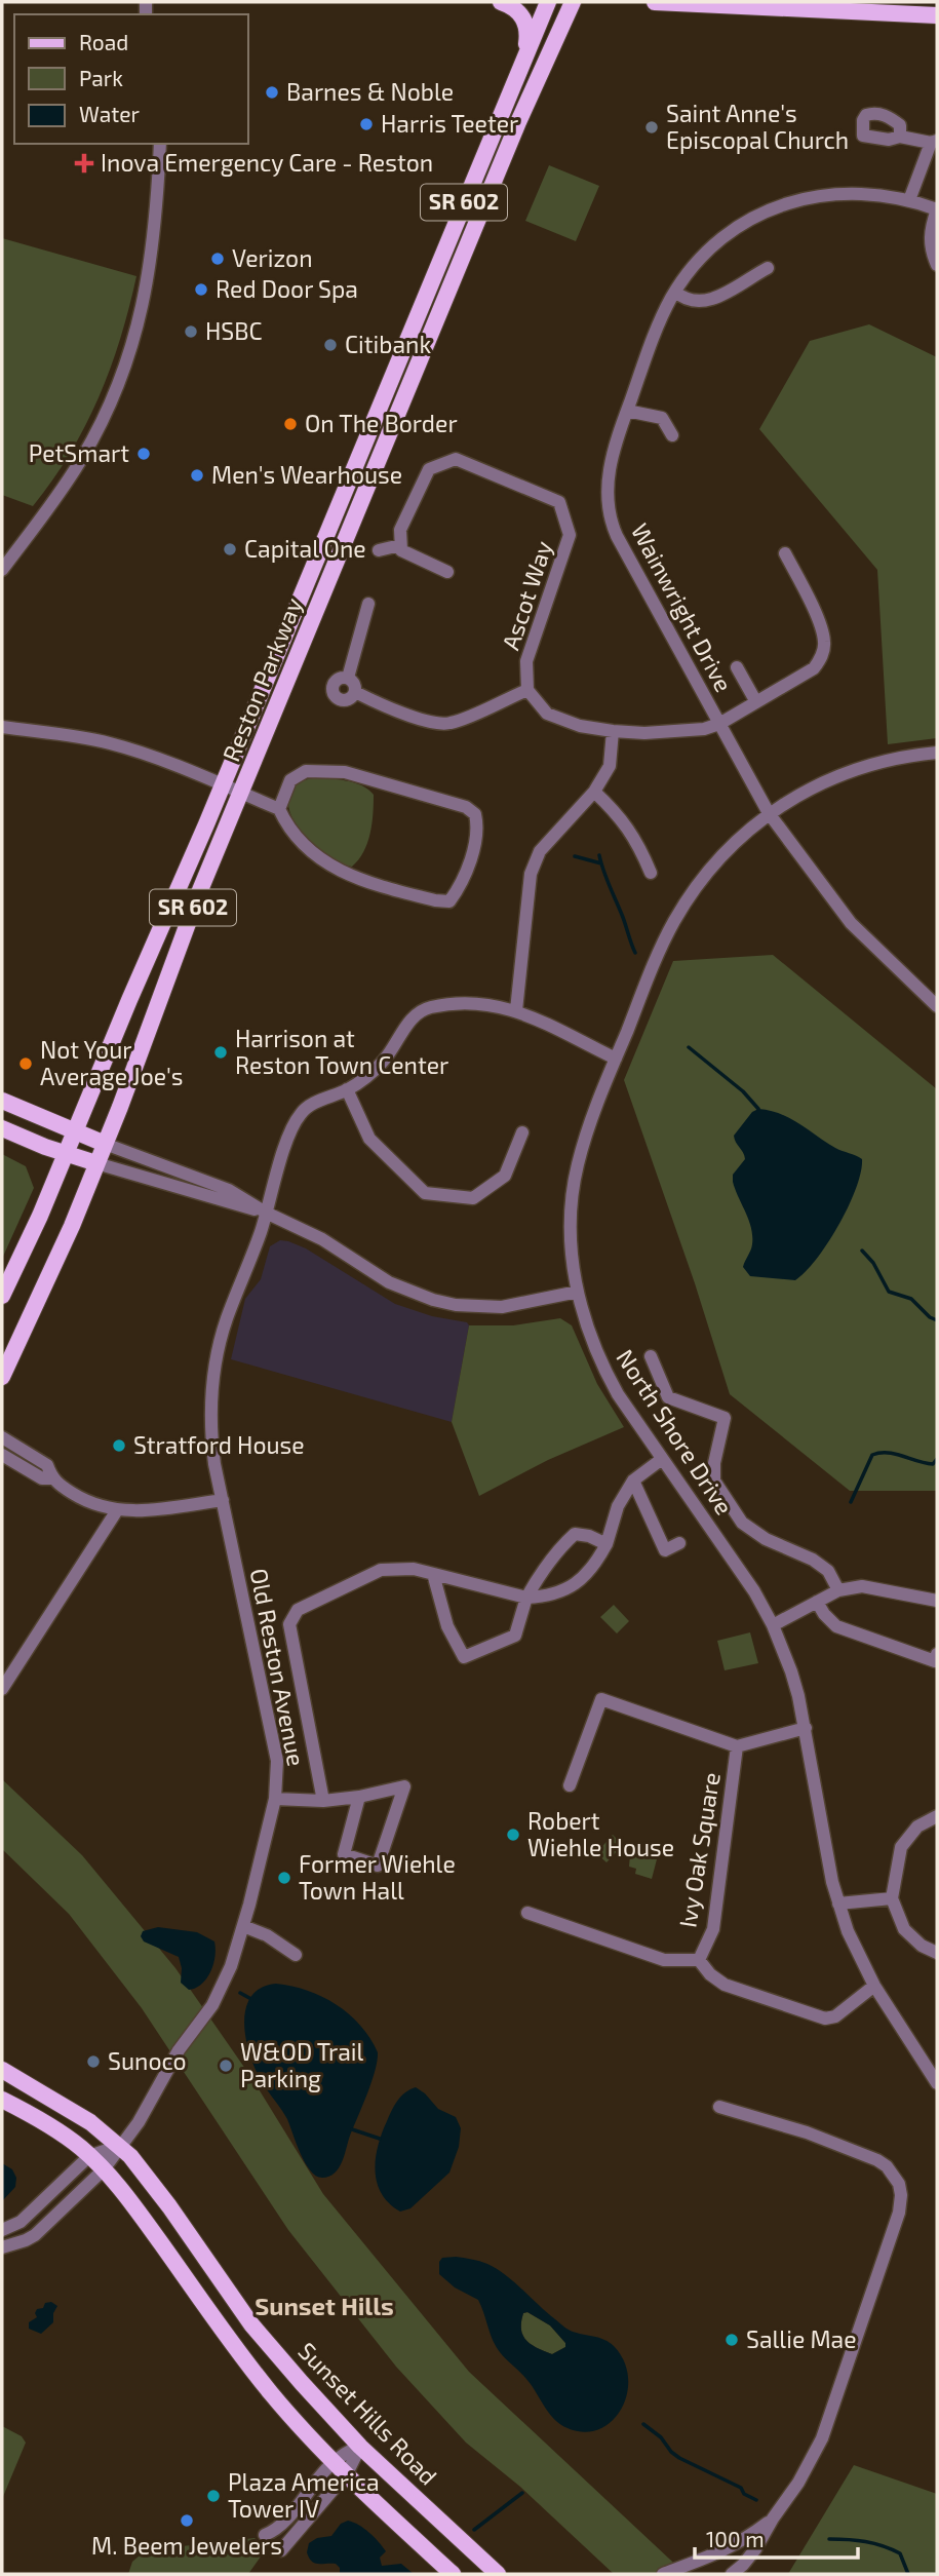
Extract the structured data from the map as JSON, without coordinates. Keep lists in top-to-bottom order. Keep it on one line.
{"streets":{"main road":["SR 602","Reston Parkway","Sunset Hills Road"],"street":["Ascot Way","Wainwright Drive","North Shore Drive","Old Reston Avenue","Ivy Oak Square"]},"crossings":[["Wainwright Drive","North Shore Drive"],["North Shore Drive","Old Reston Avenue"],["North Shore Drive","Ivy Oak Square"],["Old Reston Avenue","Sunset Hills Road"]],"districts":["Sunset Hills"],"places":{"other":["Barnes & Noble","Harris Teeter","Saint Anne's Episcopal Church","Verizon","Red Door Spa","HSBC","Citibank","On The Border","PetSmart","Men's Wearhouse","Capital One","Harrison at Reston Town Center","Not Your Average Joe's","Stratford House","Robert Wiehle House","Former Wiehle Town Hall","Sunoco","W&OD Trail Parking","Sallie Mae","Plaza America Tower IV","M. Beem Jewelers"],"health":["Inova Emergency Care - Reston"]},"legend":["Road","Park","Water"],"scale_bar":"100 m"}
